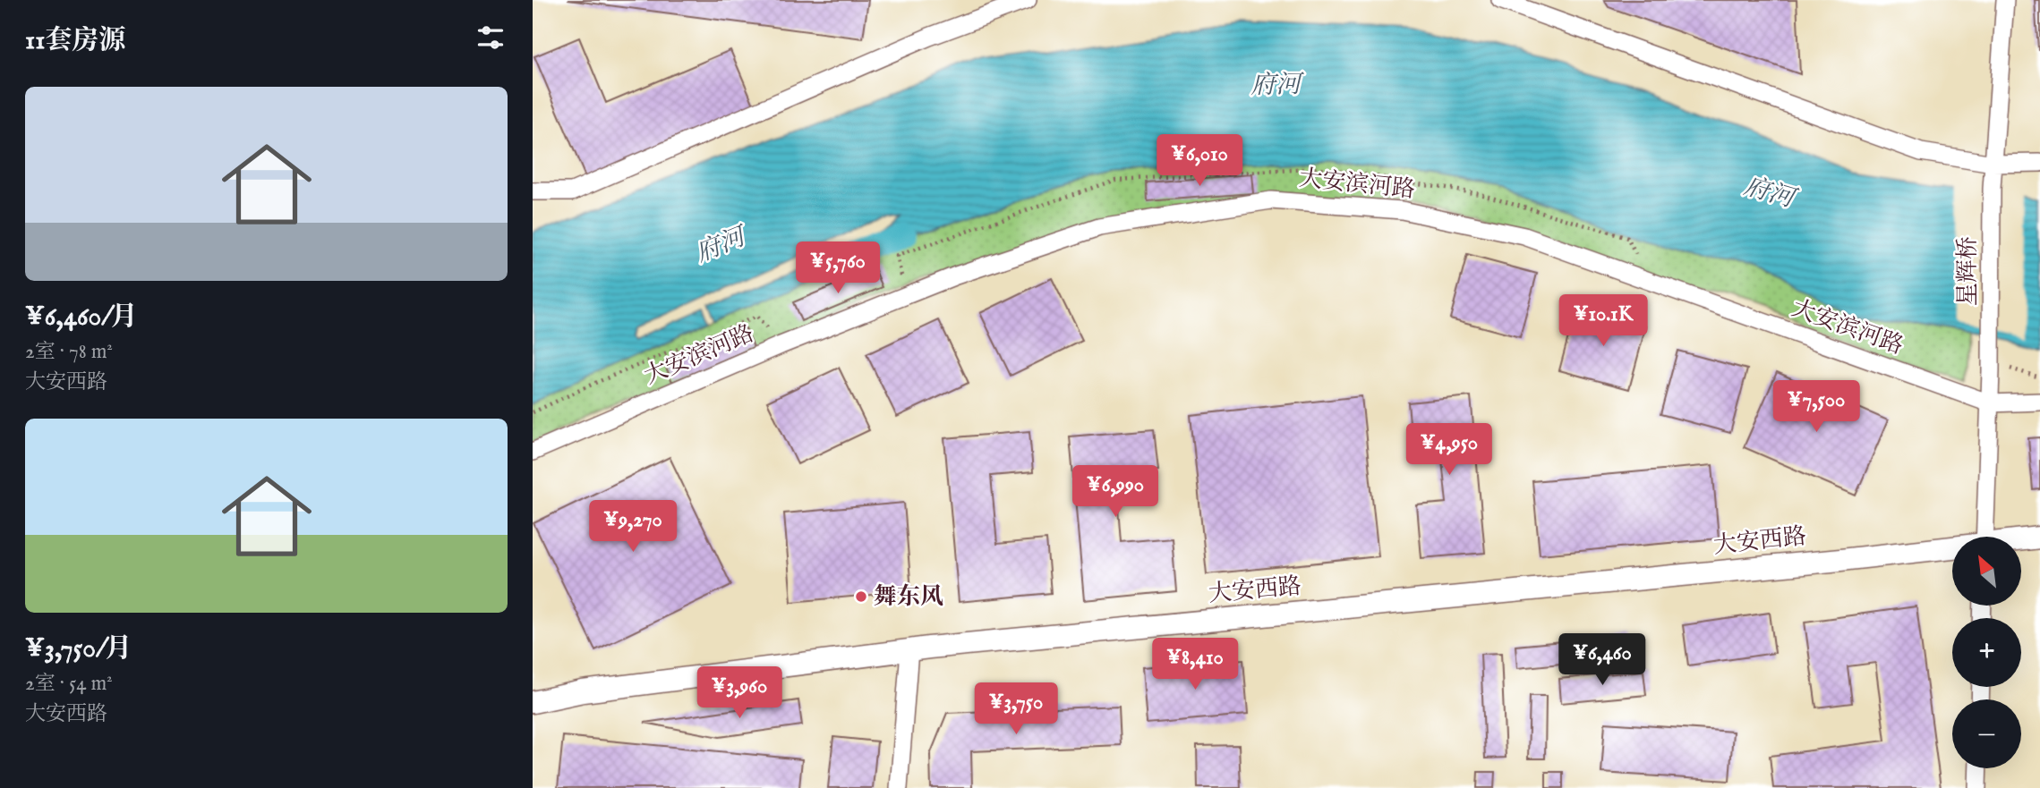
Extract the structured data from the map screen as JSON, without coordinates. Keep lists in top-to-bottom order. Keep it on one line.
{"streets":{"street":["大安滨河路","星辉桥","大安西路"]},"crossings":[["大安滨河路","星辉桥"]],"water":["府河"],"places":["舞东风"],"north":"top left","page":{"heading":"11套房源","list":[{"name":"¥6,460/月","note":"2室 · 78 m² · 大安西路"},{"name":"¥3,750/月","note":"2室 · 54 m² · 大安西路"}],"price":["¥6,010","¥5,760","¥10.1K","¥7,500","¥4,950","¥6,990","¥9,270","¥6,460","¥8,410","¥3,960","¥3,750"],"map_buttons":["+","−"]}}
